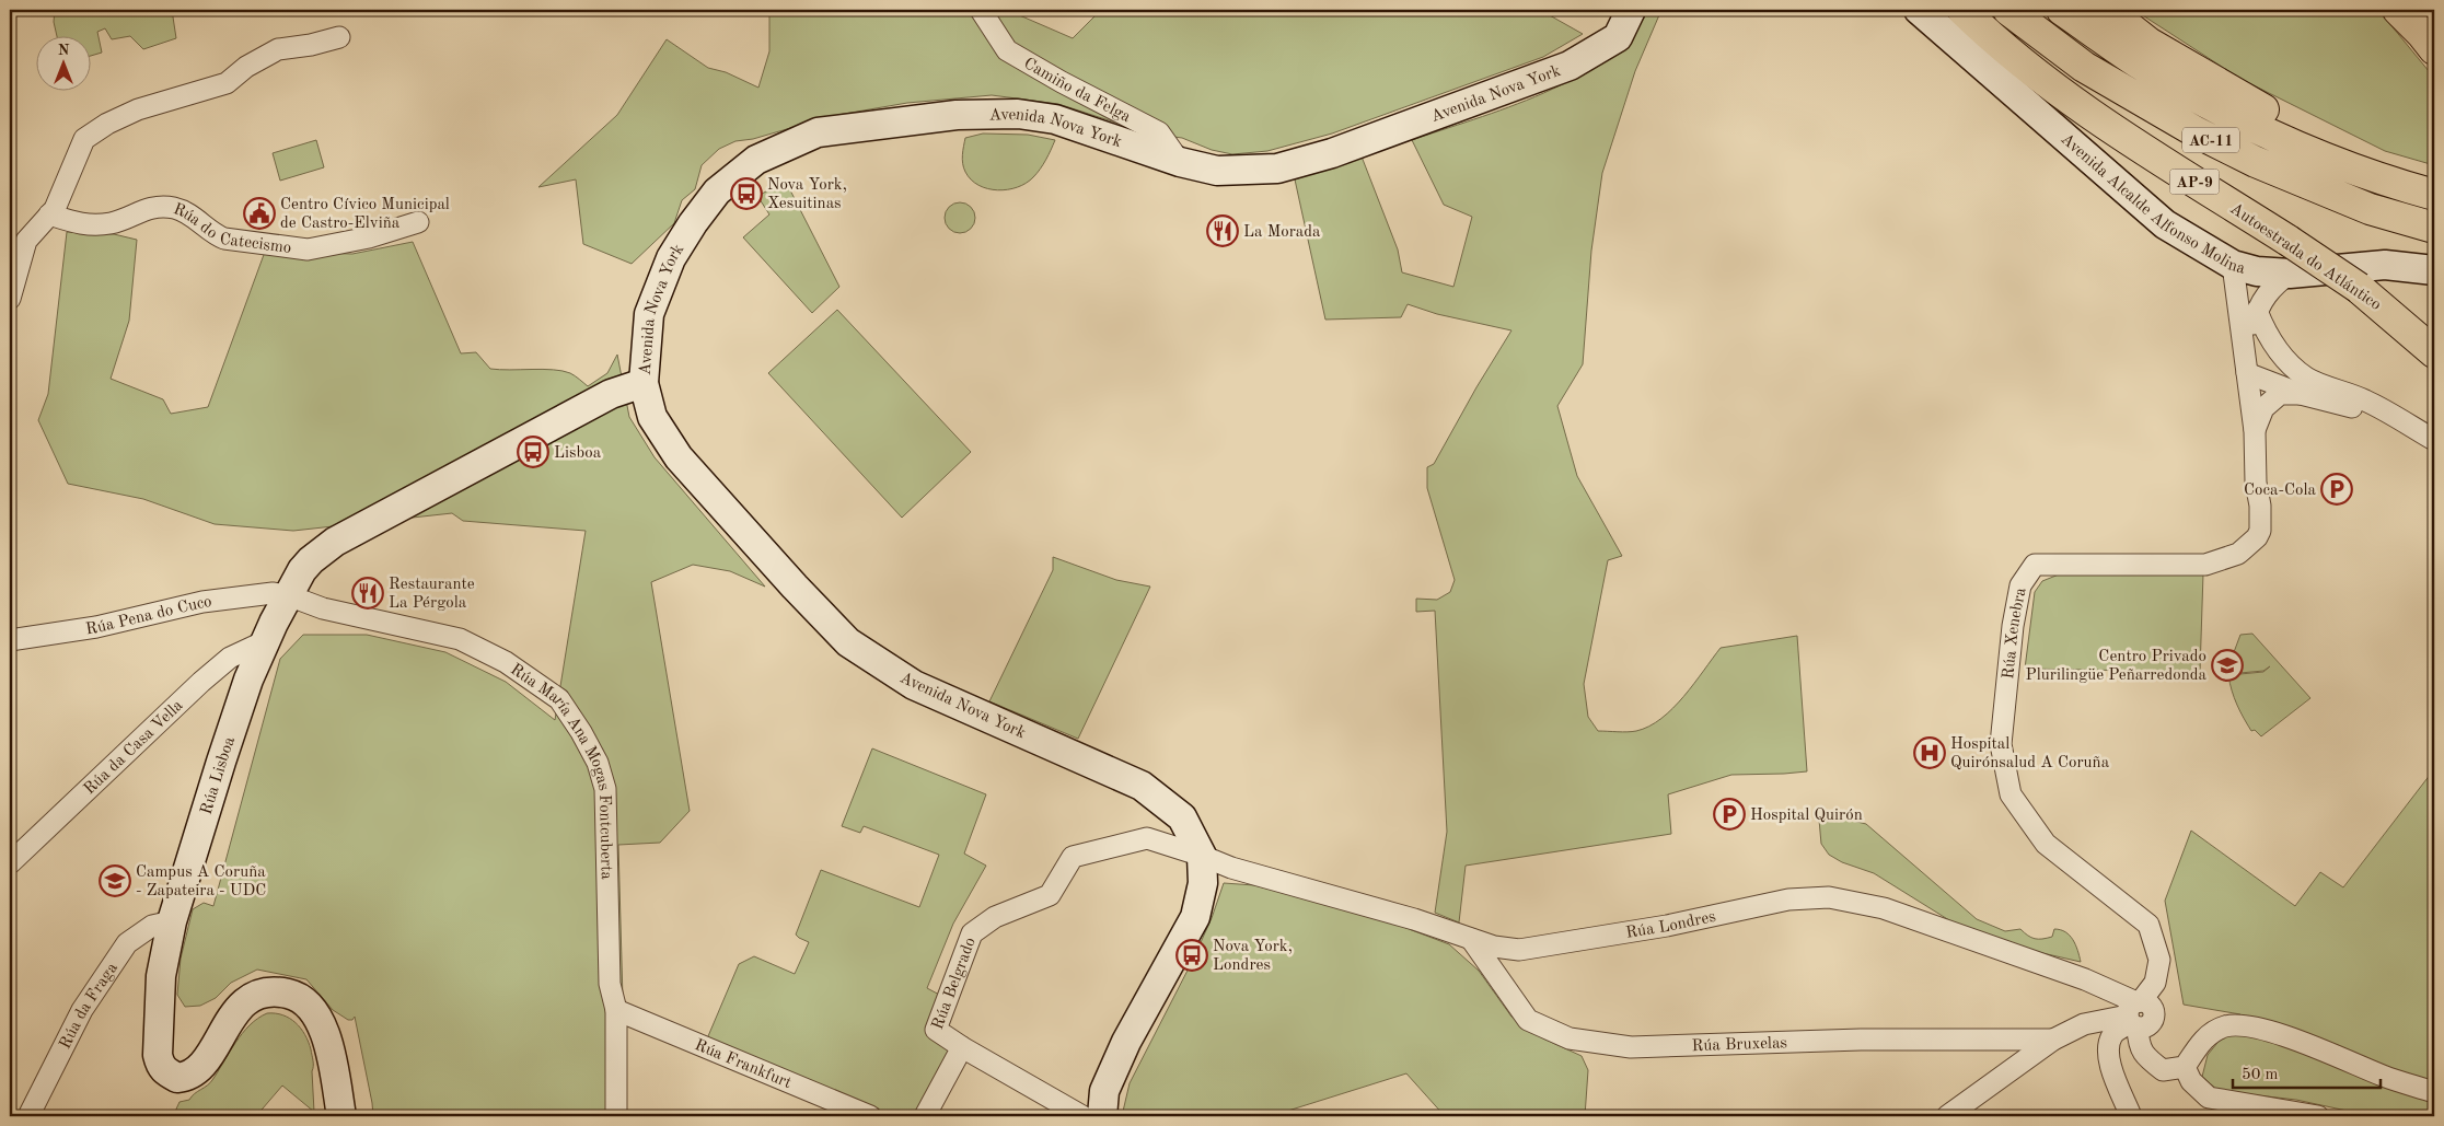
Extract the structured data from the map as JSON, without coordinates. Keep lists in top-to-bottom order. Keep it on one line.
{"streets":{"highway":["AC-11","AP-9","Autoestrada do Atlántico"],"main road":["Avenida Nova York","Avenida Alcalde Alfonso Molina","Rúa Lisboa"],"street":["Camiño da Felga","Rúa do Catecismo","Rúa Pena do Cuco","Rúa Xenebra","Rúa da Casa Vella","Rúa María Ana Mogas Fontcuberta","Rúa Londres","Rúa Belgrado","Rúa da Fraga","Rúa Bruxelas","Rúa Frankfurt"]},"crossings":[["Camiño da Felga","Avenida Nova York"],["Avenida Nova York","Rúa Lisboa"],["Avenida Nova York","Rúa Londres"],["Avenida Nova York","Rúa Belgrado"],["Avenida Alcalde Alfonso Molina","Rúa Xenebra"],["Rúa Pena do Cuco","Rúa Lisboa"],["Rúa Pena do Cuco","Rúa María Ana Mogas Fontcuberta"],["Rúa Xenebra","Rúa Londres"],["Rúa da Casa Vella","Rúa Lisboa"],["Rúa Lisboa","Rúa María Ana Mogas Fontcuberta"],["Rúa Lisboa","Rúa da Fraga"],["Rúa María Ana Mogas Fontcuberta","Rúa Frankfurt"],["Rúa Londres","Rúa Belgrado"],["Rúa Londres","Rúa Bruxelas"]],"places":{"bus stop":["Nova York, Xesuitinas","Lisboa","Nova York, Londres"],"public building":["Centro Cívico Municipal de Castro-Elviña"],"restaurant":["La Morada","Restaurante La Pérgola"],"parking":["Coca-Cola","Hospital Quirón"],"school or university":["Centro Privado Plurilingüe Peñarredonda","Campus A Coruña - Zapateira - UDC"],"hospital":["Hospital Quirónsalud A Coruña"]},"scale_bar":"50 m","north":"top"}
